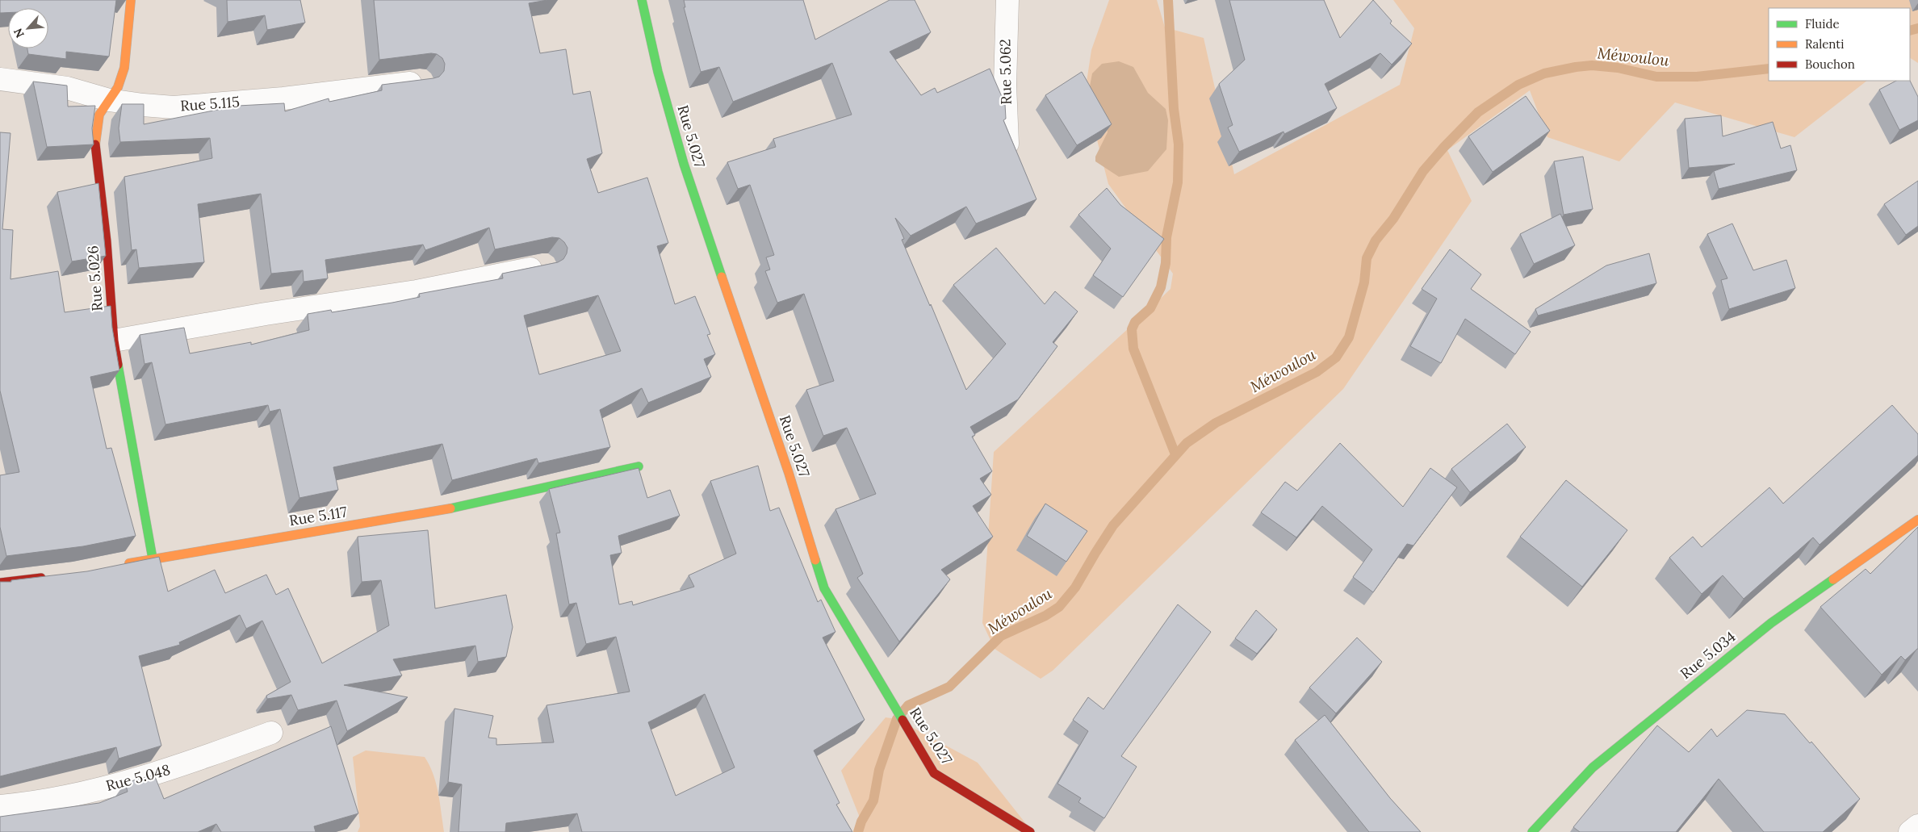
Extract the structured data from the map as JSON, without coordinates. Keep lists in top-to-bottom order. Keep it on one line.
{"streets":{"street":["Rue 5.062","Rue 5.115","Rue 5.027","Rue 5.026","Rue 5.117","Rue 5.034","Rue 5.048"]},"crossings":[["Rue 5.115","Rue 5.026"],["Rue 5.026","Rue 5.117"]],"water":["Méwoulou"],"legend":["Fluide","Ralenti","Bouchon"],"north":"bottom left"}
